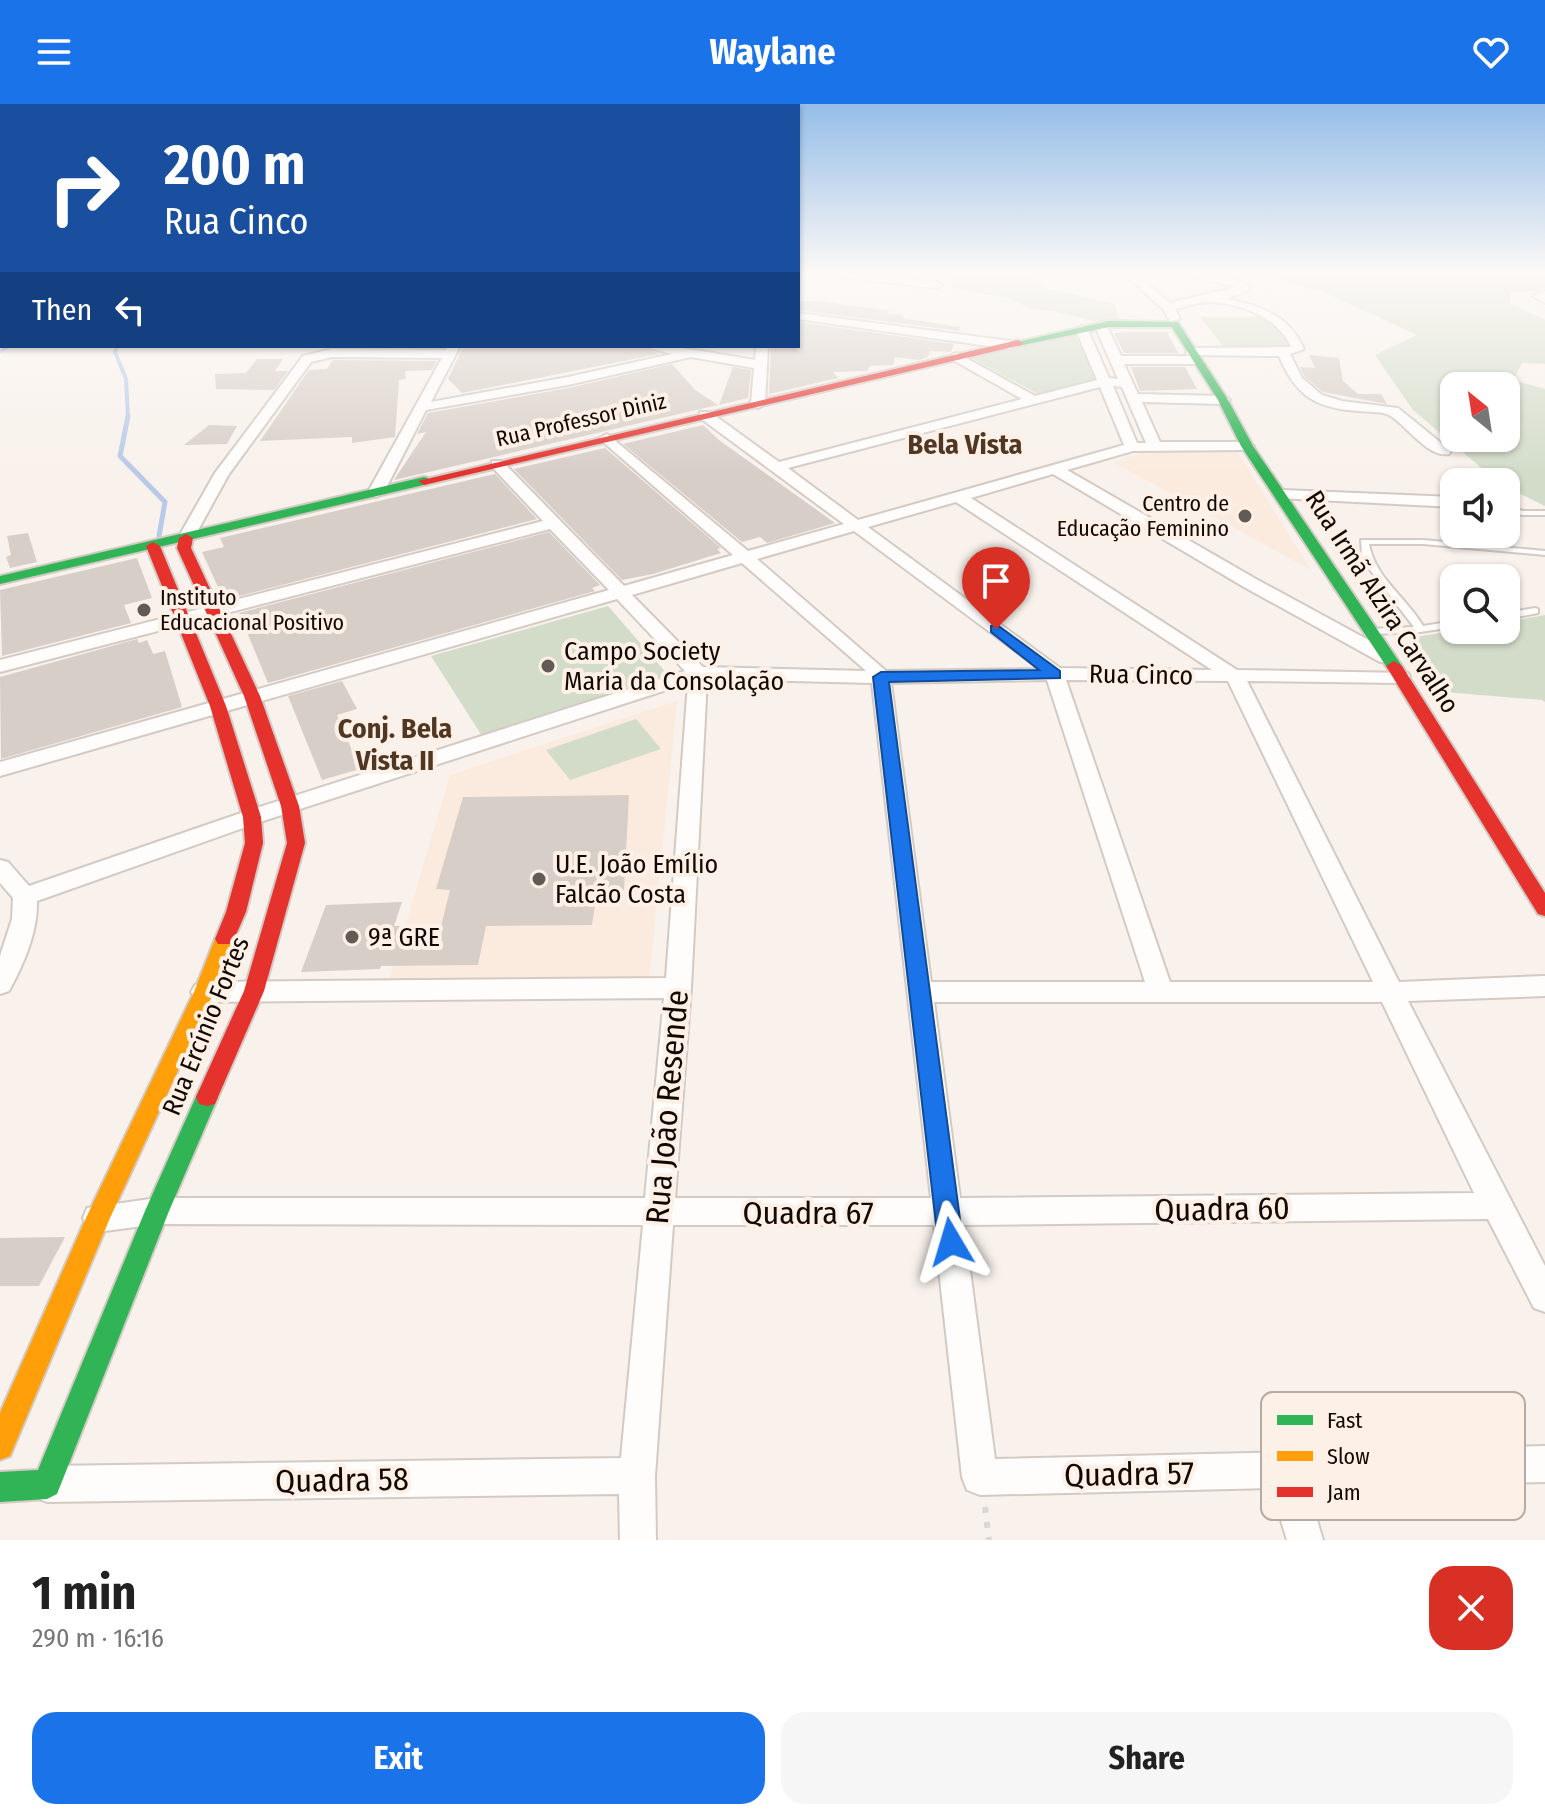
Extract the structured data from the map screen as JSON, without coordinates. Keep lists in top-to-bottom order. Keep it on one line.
{"streets":{"street":["Rua Professor Diniz","Rua Irmã Alzira Carvalho","Rua Cinco","Rua Ercínio Fortes","Rua João Resende","Quadra 60","Quadra 67","Quadra 57","Quadra 58"]},"crossings":[["Rua Professor Diniz","Rua Ercínio Fortes"],["Rua Irmã Alzira Carvalho","Rua Cinco"],["Rua Cinco","Rua João Resende"],["Rua Ercínio Fortes","Quadra 67"],["Rua Ercínio Fortes","Quadra 58"],["Rua João Resende","Quadra 67"],["Rua João Resende","Quadra 58"],["Quadra 60","Quadra 67"],["Quadra 60","Quadra 57"],["Quadra 67","Quadra 57"]],"districts":["Bela Vista","Conj. Bela Vista II"],"places":["Centro de Educação Feminino","Instituto Educacional Positivo","Campo Society Maria da Consolação","U.E. João Emílio Falcão Costa","9ª GRE"],"legend":["Fast","Slow","Jam"],"north":"top left","page":{"header":"Waylane","turn":["200 m","Rua Cinco"],"then":"Then","heading":["1 min","290 m · 16:16"],"buttons":["Exit","Share"]}}
